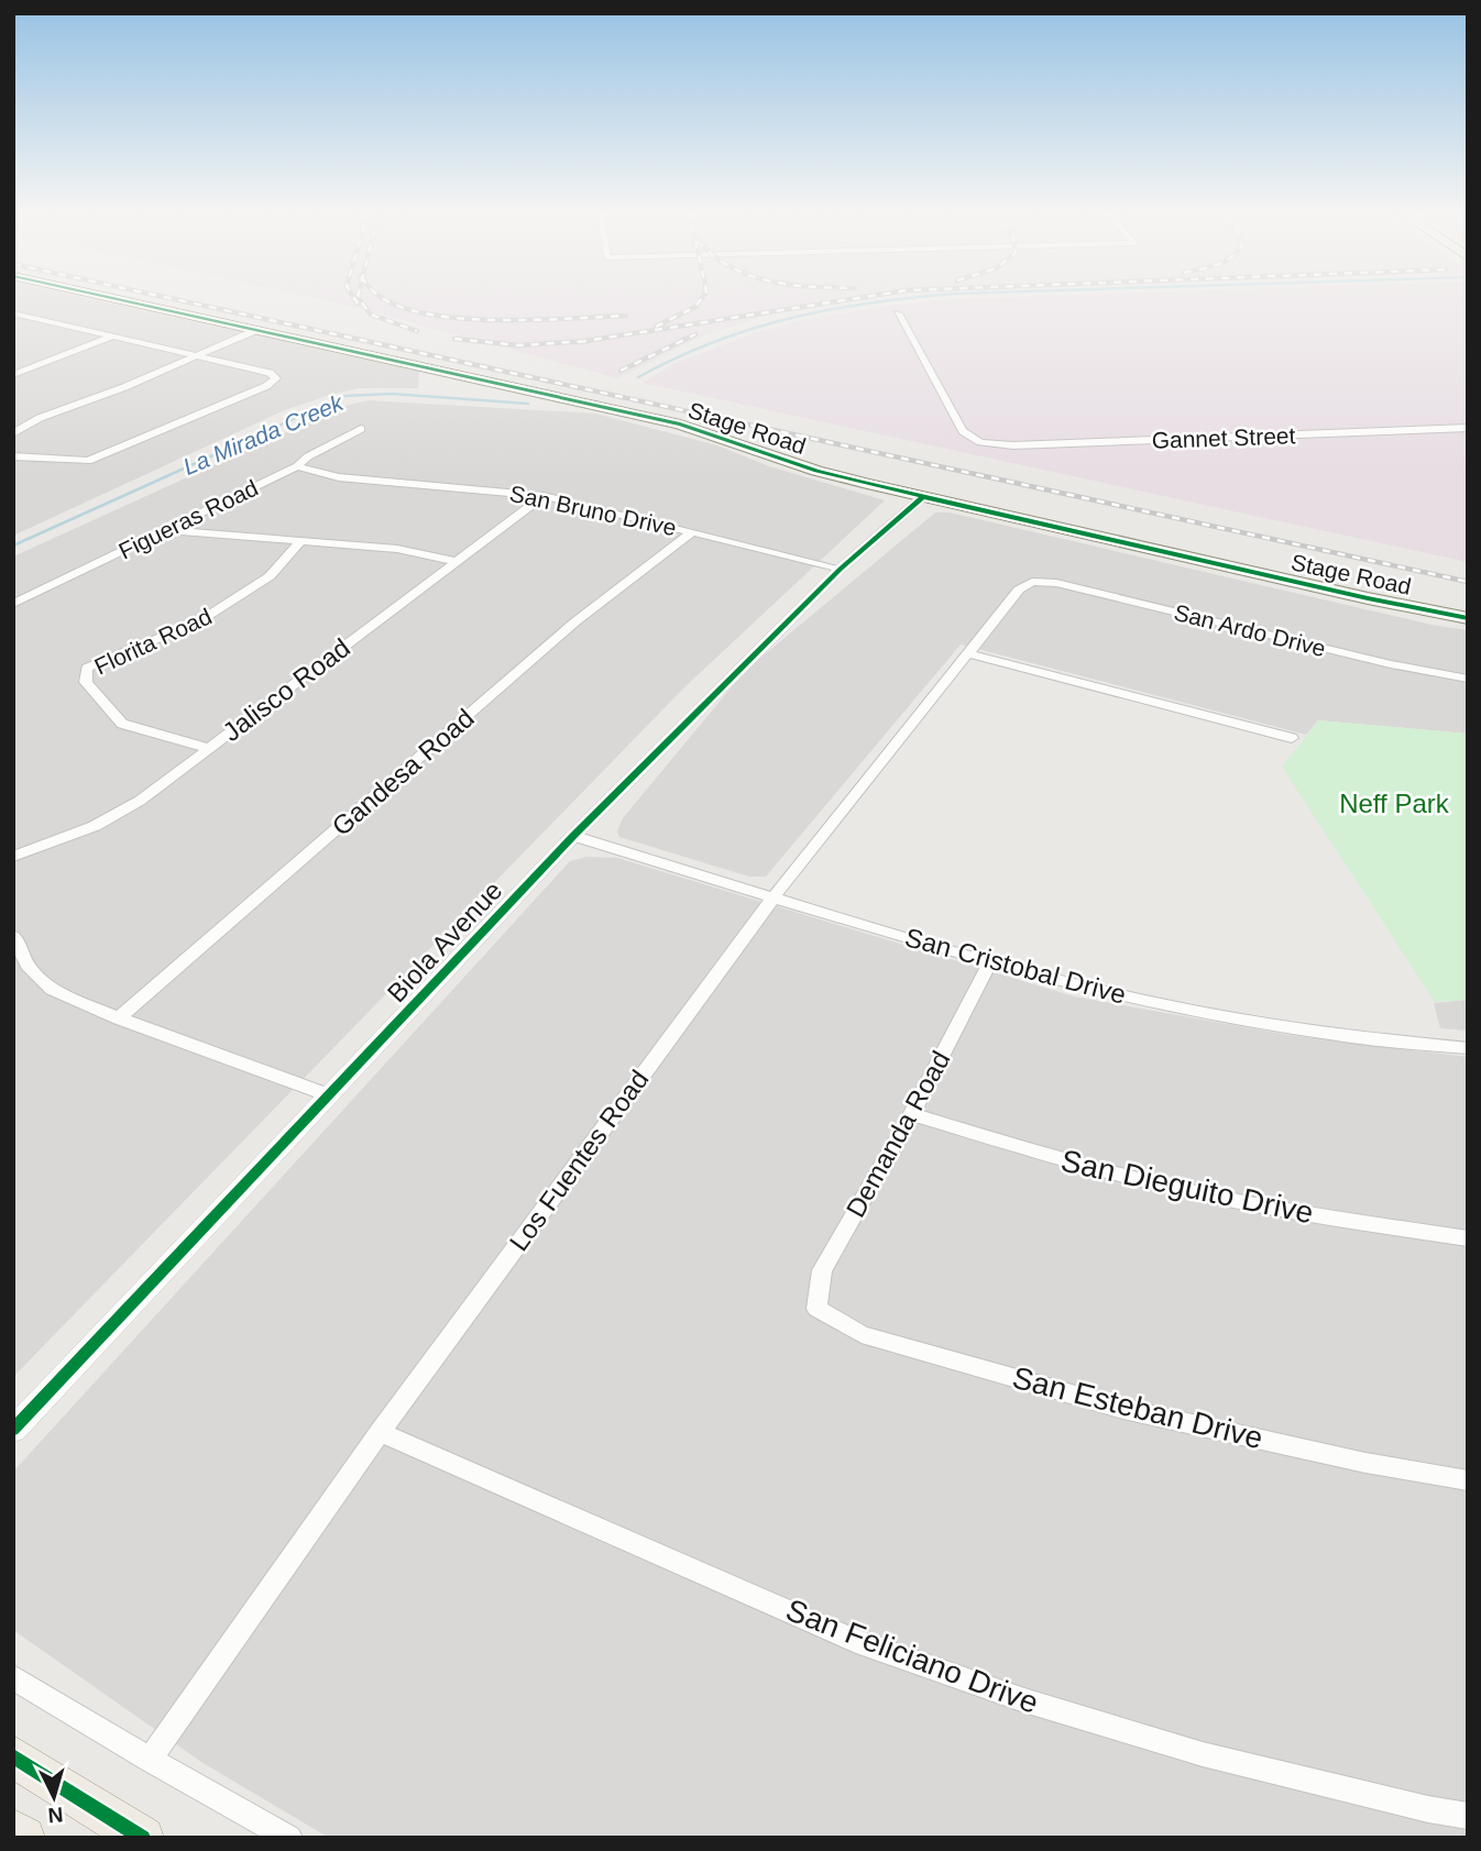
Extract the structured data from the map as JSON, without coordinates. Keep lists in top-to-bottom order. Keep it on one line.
{"streets":{"main road":["Stage Road"],"street":["Gannet Street","San Bruno Drive","Figueras Road","San Ardo Drive","Florita Road","Jalisco Road","Gandesa Road","Biola Avenue","San Cristobal Drive","Demanda Road","Los Fuentes Road","San Dieguito Drive","San Esteban Drive","San Feliciano Drive"]},"crossings":[["Stage Road","Biola Avenue"],["San Bruno Drive","Figueras Road"],["San Bruno Drive","Jalisco Road"],["San Bruno Drive","Gandesa Road"],["San Bruno Drive","Biola Avenue"],["San Ardo Drive","Los Fuentes Road"],["Florita Road","Jalisco Road"],["Biola Avenue","San Cristobal Drive"],["San Cristobal Drive","Demanda Road"],["San Cristobal Drive","Los Fuentes Road"],["Demanda Road","San Dieguito Drive"],["Demanda Road","San Esteban Drive"],["Los Fuentes Road","San Feliciano Drive"]],"water":["La Mirada Creek"],"parks":["Neff Park"],"north":"bottom"}
